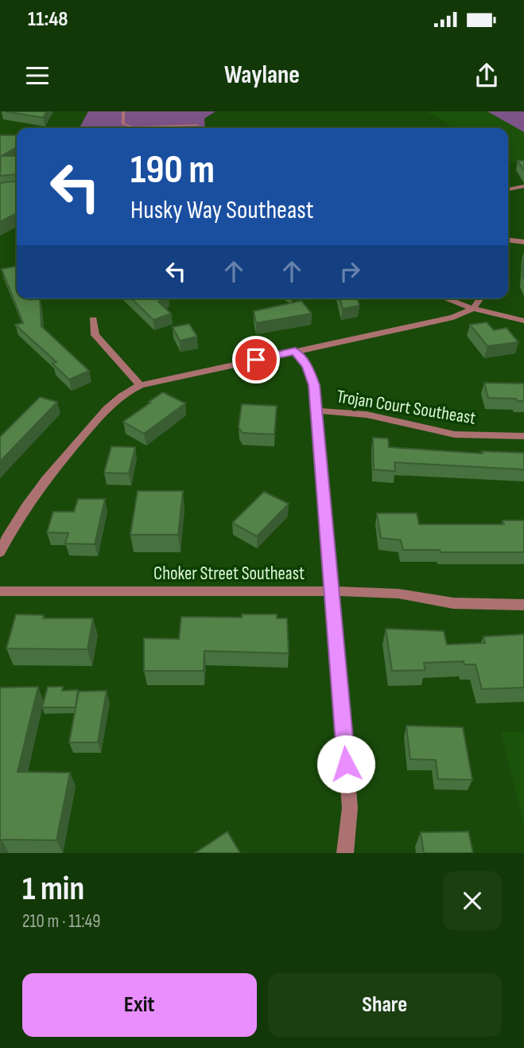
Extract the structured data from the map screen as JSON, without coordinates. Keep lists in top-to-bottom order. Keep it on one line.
{"streets":{"street":["Trojan Court Southeast","Choker Street Southeast"]},"page":{"status":"11:48","header":"Waylane","turn":["190 m","Husky Way Southeast"],"heading":["1 min","210 m · 11:49"],"buttons":["Exit","Share"]}}
